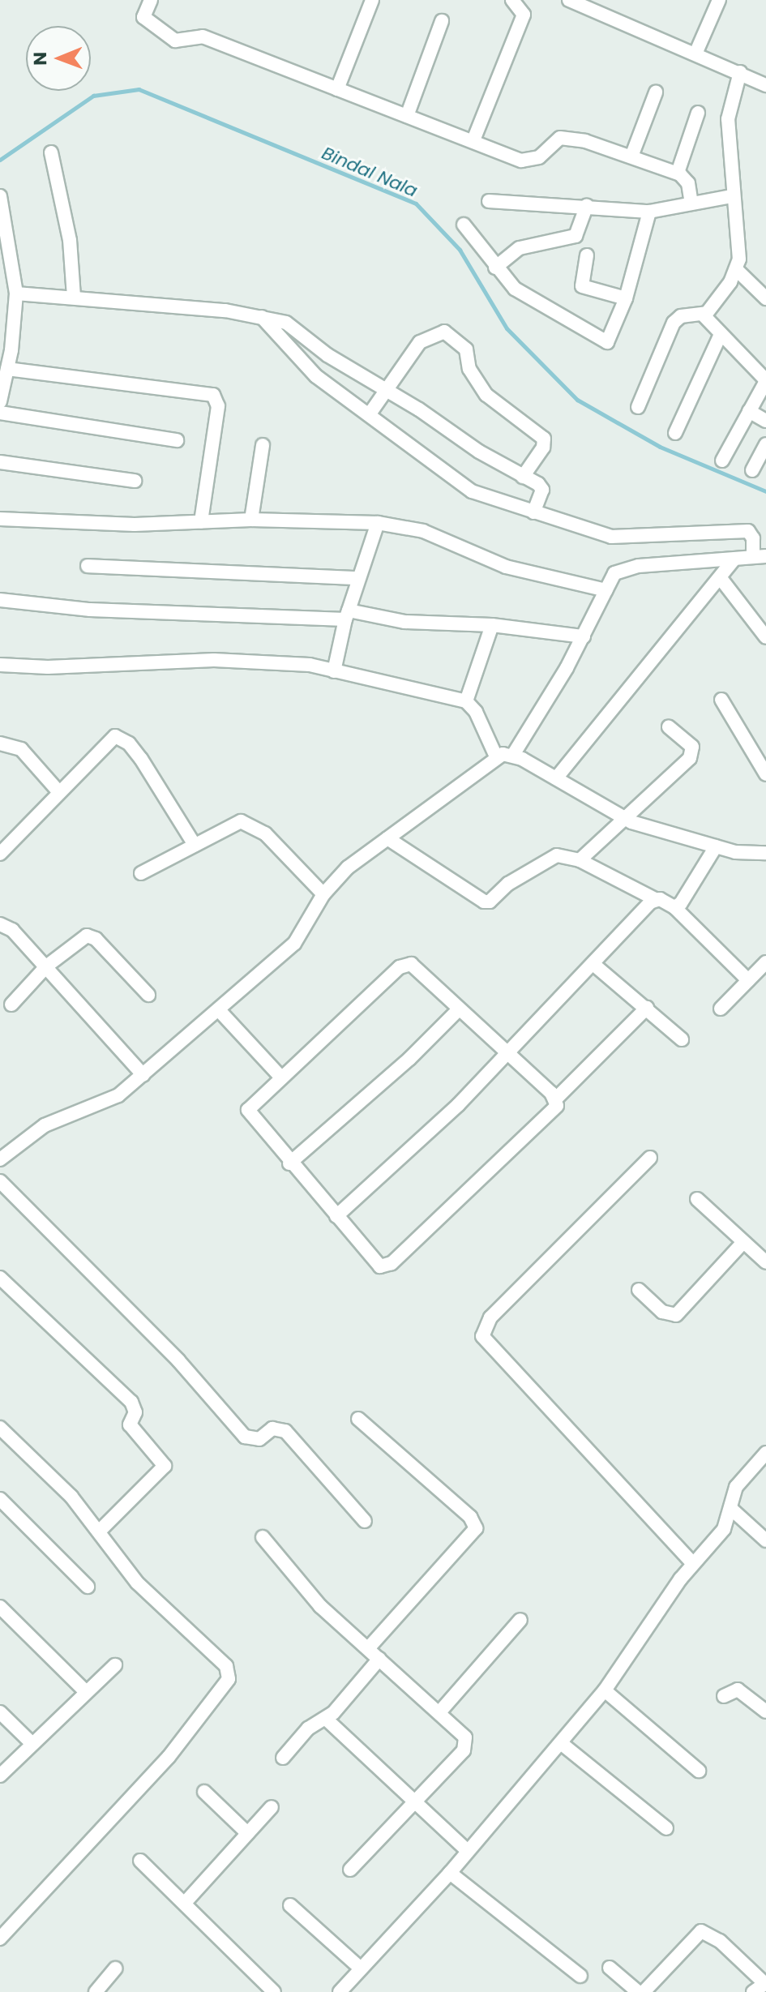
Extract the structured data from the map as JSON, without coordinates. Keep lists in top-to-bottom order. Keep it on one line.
{"water":["Bindal Nala"],"north":"left"}
